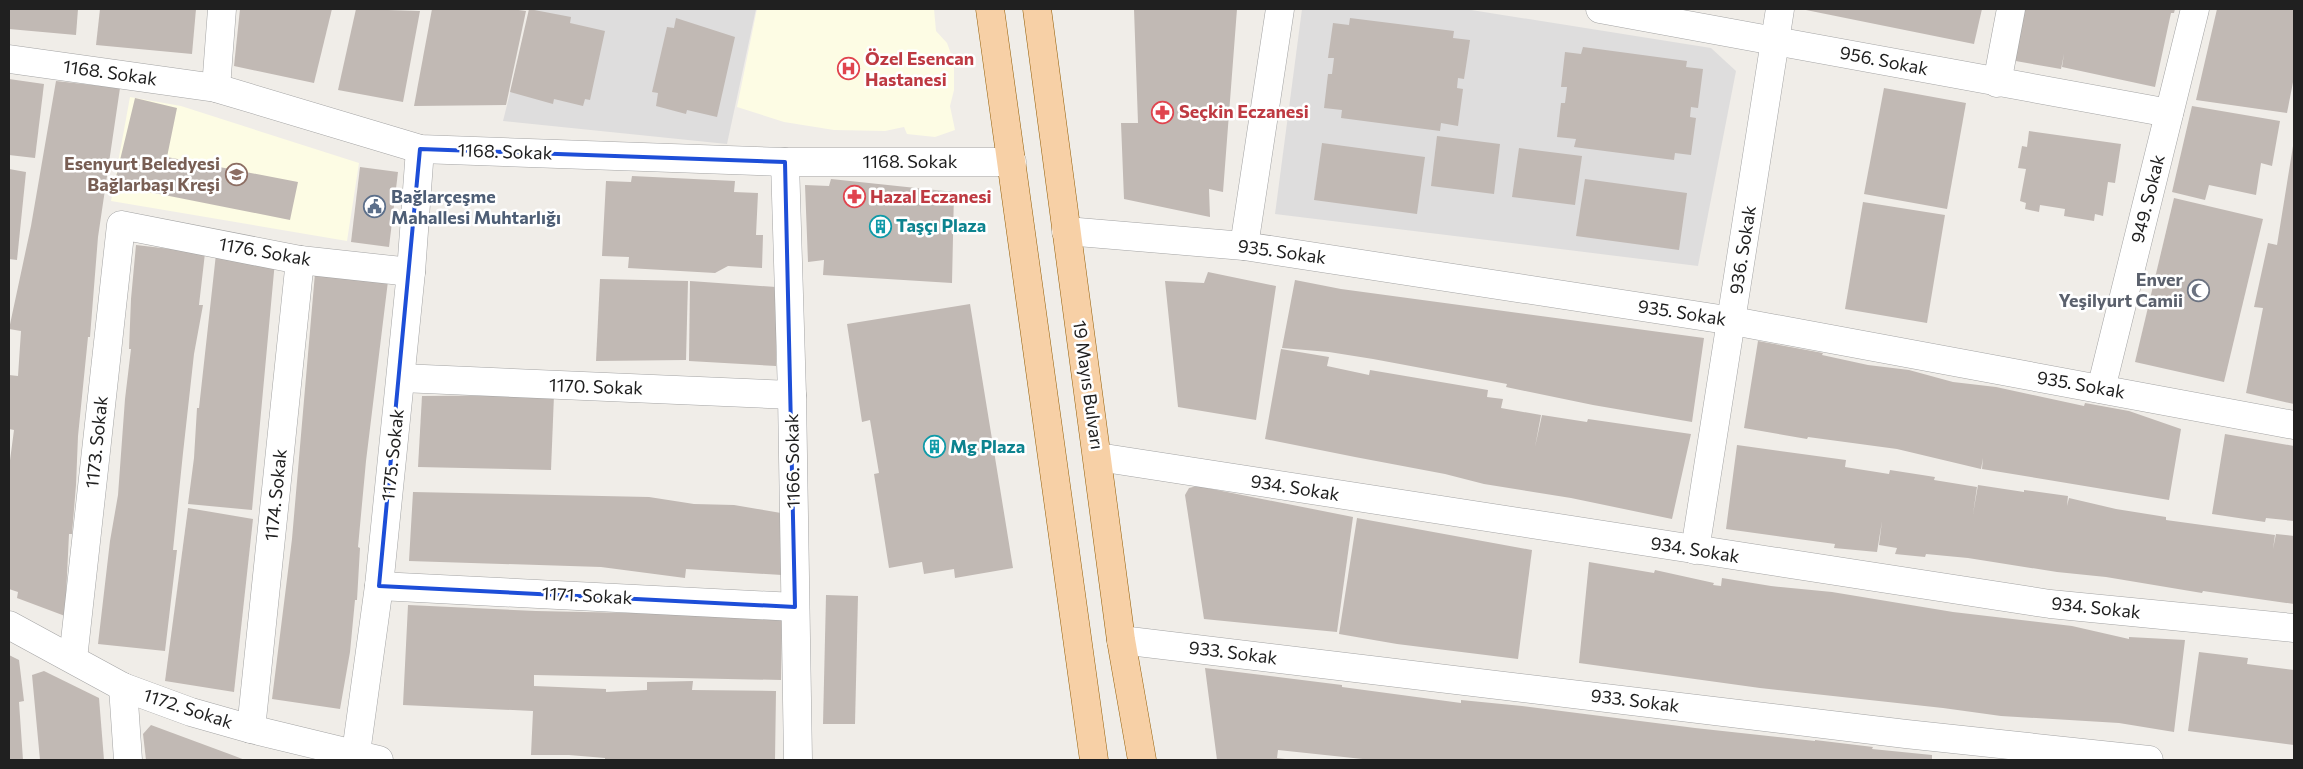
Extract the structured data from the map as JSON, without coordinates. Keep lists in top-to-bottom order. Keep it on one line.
{"streets":{"main road":["19 Mayıs Bulvarı"],"street":["956. Sokak","1168. Sokak","949. Sokak","936. Sokak","1176. Sokak","935. Sokak","1170. Sokak","1173. Sokak","1175. Sokak","1166. Sokak","934. Sokak","1174. Sokak","1171. Sokak","933. Sokak","1172. Sokak"]},"crossings":[["956. Sokak","949. Sokak"],["956. Sokak","936. Sokak"],["1168. Sokak","1175. Sokak"],["1168. Sokak","1166. Sokak"],["949. Sokak","935. Sokak"],["936. Sokak","935. Sokak"],["936. Sokak","934. Sokak"],["1176. Sokak","1173. Sokak"],["1176. Sokak","1175. Sokak"],["1176. Sokak","1174. Sokak"],["935. Sokak","19 Mayıs Bulvarı"],["19 Mayıs Bulvarı","934. Sokak"],["19 Mayıs Bulvarı","933. Sokak"],["1170. Sokak","1175. Sokak"],["1170. Sokak","1166. Sokak"],["1173. Sokak","1172. Sokak"],["1175. Sokak","1171. Sokak"],["1175. Sokak","1172. Sokak"],["1166. Sokak","1171. Sokak"],["1174. Sokak","1172. Sokak"]],"places":{"hospital":["Özel Esencan Hastanesi"],"pharmacy":["Seçkin Eczanesi","Hazal Eczanesi"],"school or university":["Esenyurt Beledyesi Bağlarbaşı Kreşi"],"public building":["Bağlarçeşme Mahallesi Muhtarlığı"],"building":["Taşçı Plaza","Mg Plaza"],"mosque":["Enver Yeşilyurt Camii"]}}
